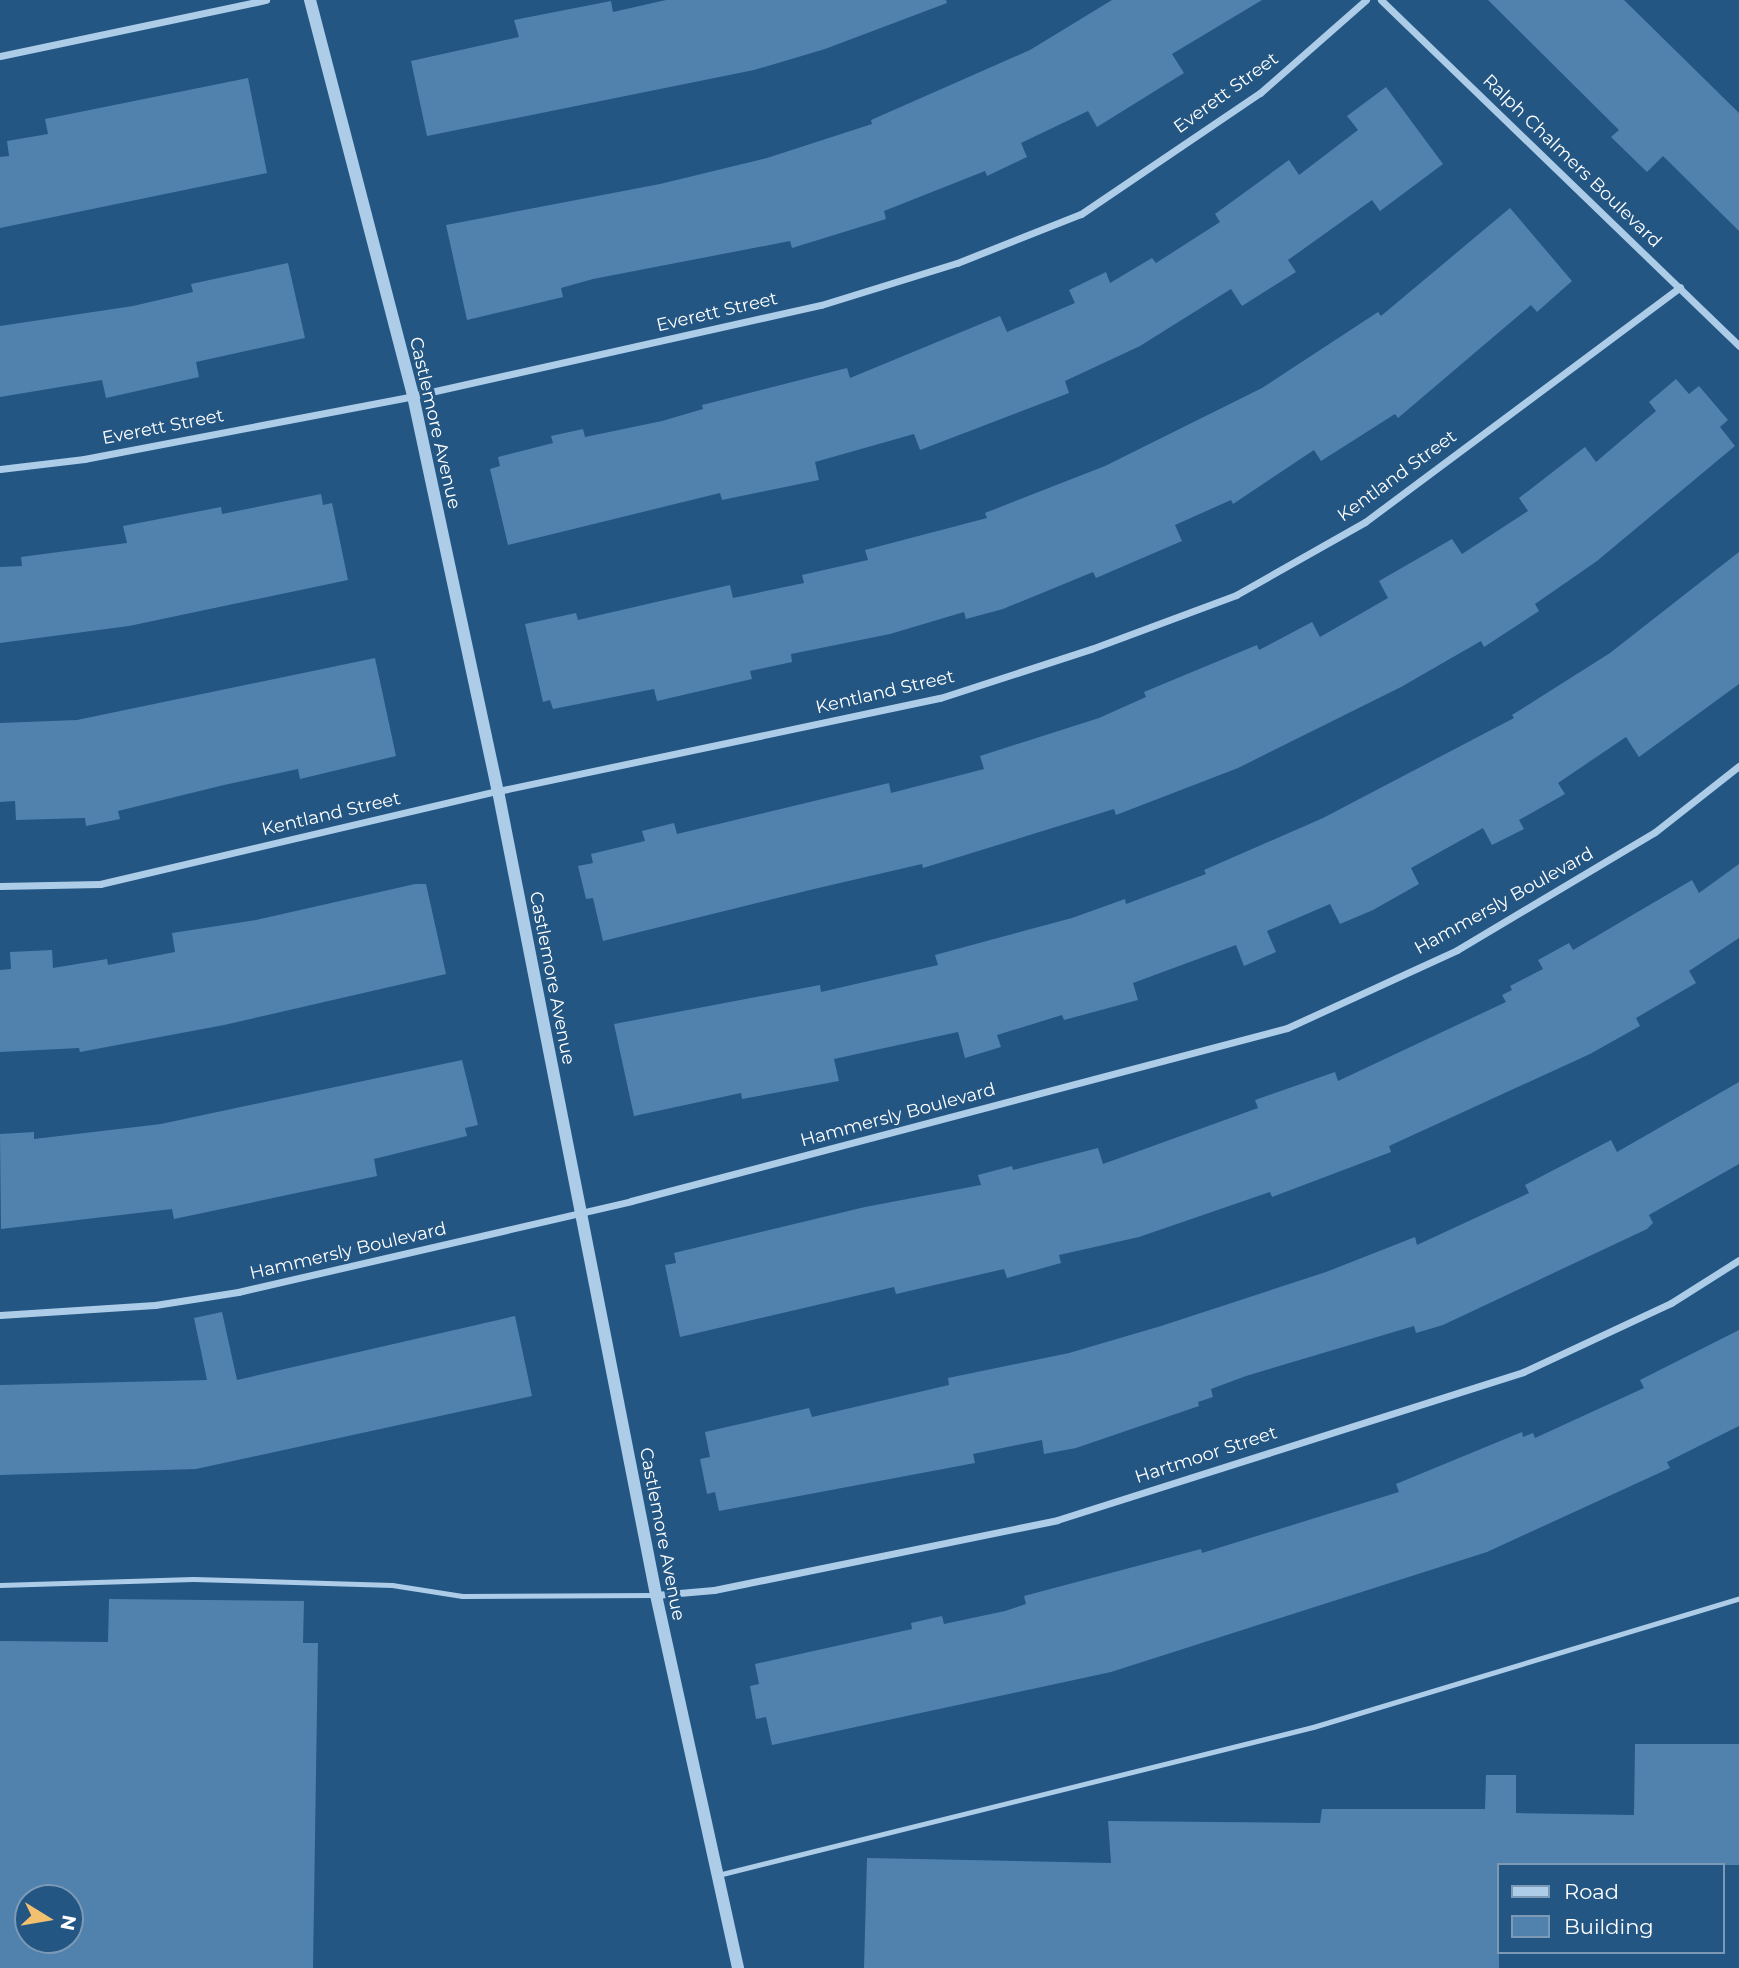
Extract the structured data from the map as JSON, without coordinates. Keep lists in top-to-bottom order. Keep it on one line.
{"streets":{"street":["Everett Street","Ralph Chalmers Boulevard","Castlemore Avenue","Kentland Street","Hammersly Boulevard","Hartmoor Street"]},"crossings":[["Everett Street","Castlemore Avenue"],["Ralph Chalmers Boulevard","Kentland Street"],["Castlemore Avenue","Kentland Street"],["Castlemore Avenue","Hammersly Boulevard"],["Castlemore Avenue","Hartmoor Street"]],"legend":["Road","Building"],"north":"right"}
